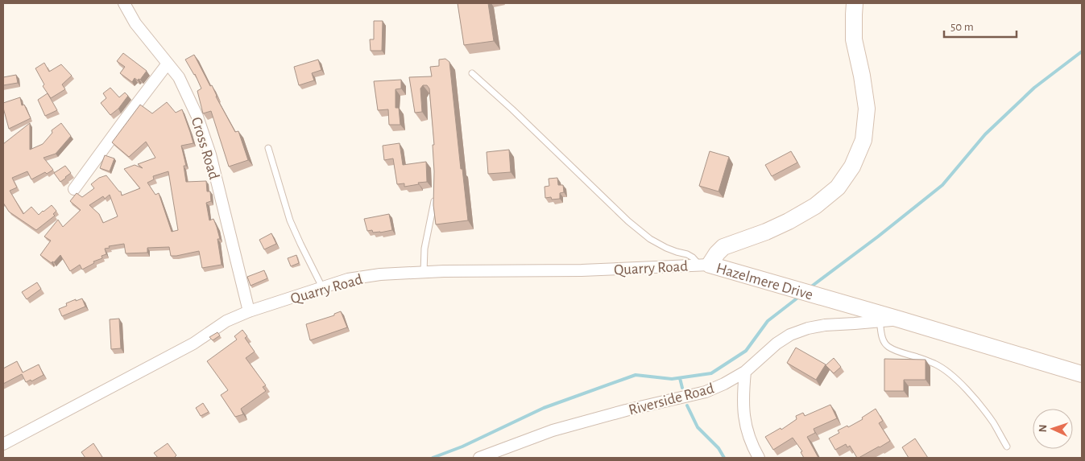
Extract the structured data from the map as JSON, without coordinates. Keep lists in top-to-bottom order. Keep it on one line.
{"streets":{"street":["Cross Road","Quarry Road","Hazelmere Drive","Riverside Road"]},"crossings":[["Cross Road","Quarry Road"],["Quarry Road","Hazelmere Drive"],["Hazelmere Drive","Riverside Road"]],"scale_bar":"50 m","north":"left"}
